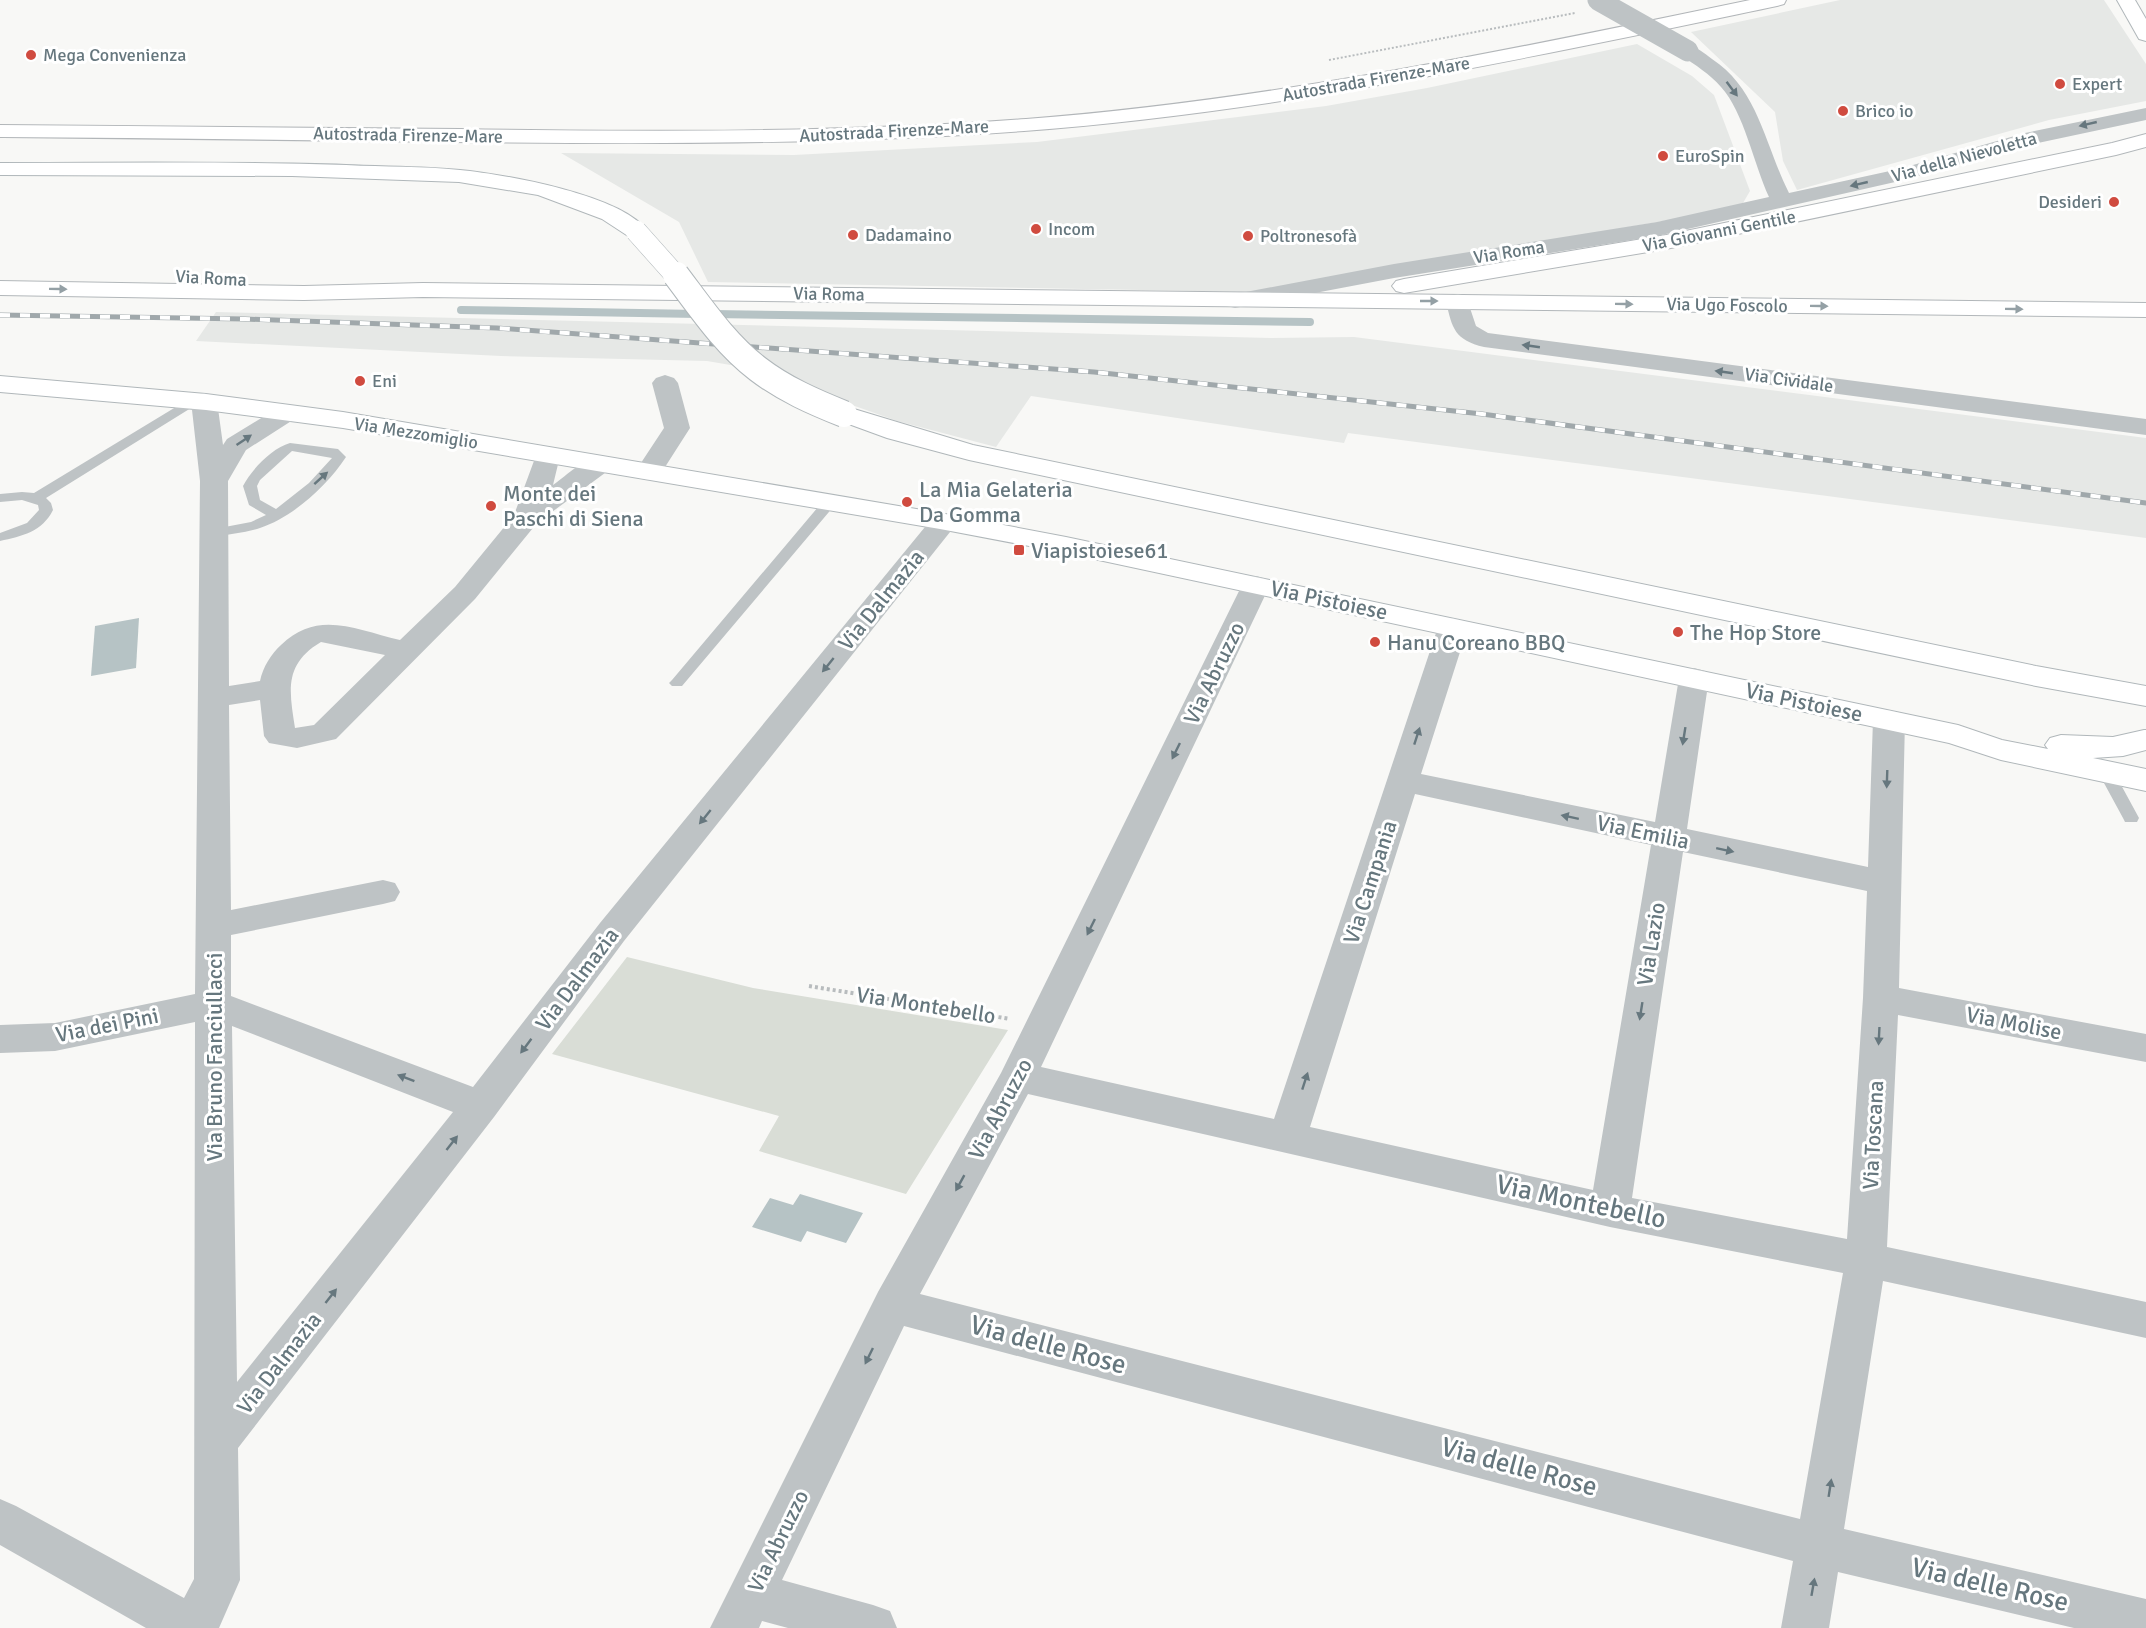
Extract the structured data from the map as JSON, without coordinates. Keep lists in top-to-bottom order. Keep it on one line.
{"streets":{"main road":["Autostrada Firenze-Mare","Via Giovanni Gentile","Via Roma","Via Ugo Foscolo","Via Mezzomiglio","Via Pistoiese"],"street":["Via della Nievoletta","Via Cividale","Via Dalmazia","Via Abruzzo","Via Emilia","Via Campania","Via Lazio","Via Montebello","Via Molise","Via dei Pini","Via Bruno Fanciullacci","Via Toscana","Via delle Rose"]},"crossings":[["Via della Nievoletta","Via Roma"],["Via Giovanni Gentile","Via Roma"],["Via Giovanni Gentile","Via Ugo Foscolo"],["Via Roma","Via Ugo Foscolo"],["Via Ugo Foscolo","Via Cividale"],["Via Mezzomiglio","Via Dalmazia"],["Via Mezzomiglio","Via Pistoiese"],["Via Mezzomiglio","Via Bruno Fanciullacci"],["Via Dalmazia","Via Pistoiese"],["Via Dalmazia","Via Bruno Fanciullacci"],["Via Pistoiese","Via Abruzzo"],["Via Pistoiese","Via Campania"],["Via Pistoiese","Via Lazio"],["Via Pistoiese","Via Toscana"],["Via Abruzzo","Via Montebello"],["Via Abruzzo","Via delle Rose"],["Via Emilia","Via Campania"],["Via Emilia","Via Lazio"],["Via Emilia","Via Toscana"],["Via Campania","Via Montebello"],["Via Lazio","Via Montebello"],["Via Montebello","Via Toscana"],["Via Molise","Via Toscana"],["Via dei Pini","Via Bruno Fanciullacci"],["Via Toscana","Via delle Rose"]],"one_way":["Via della Nievoletta","Via Cividale","Via Abruzzo","Via Campania","Via Lazio"],"places":{"other":["Mega Convenienza","Expert","Brico io","EuroSpin","Desideri","Incom","Dadamaino","Poltronesofà","Eni","La Mia Gelateria Da Gomma","Monte dei Paschi di Siena","The Hop Store","Hanu Coreano BBQ"],"transit":["Viapistoiese61"]}}
